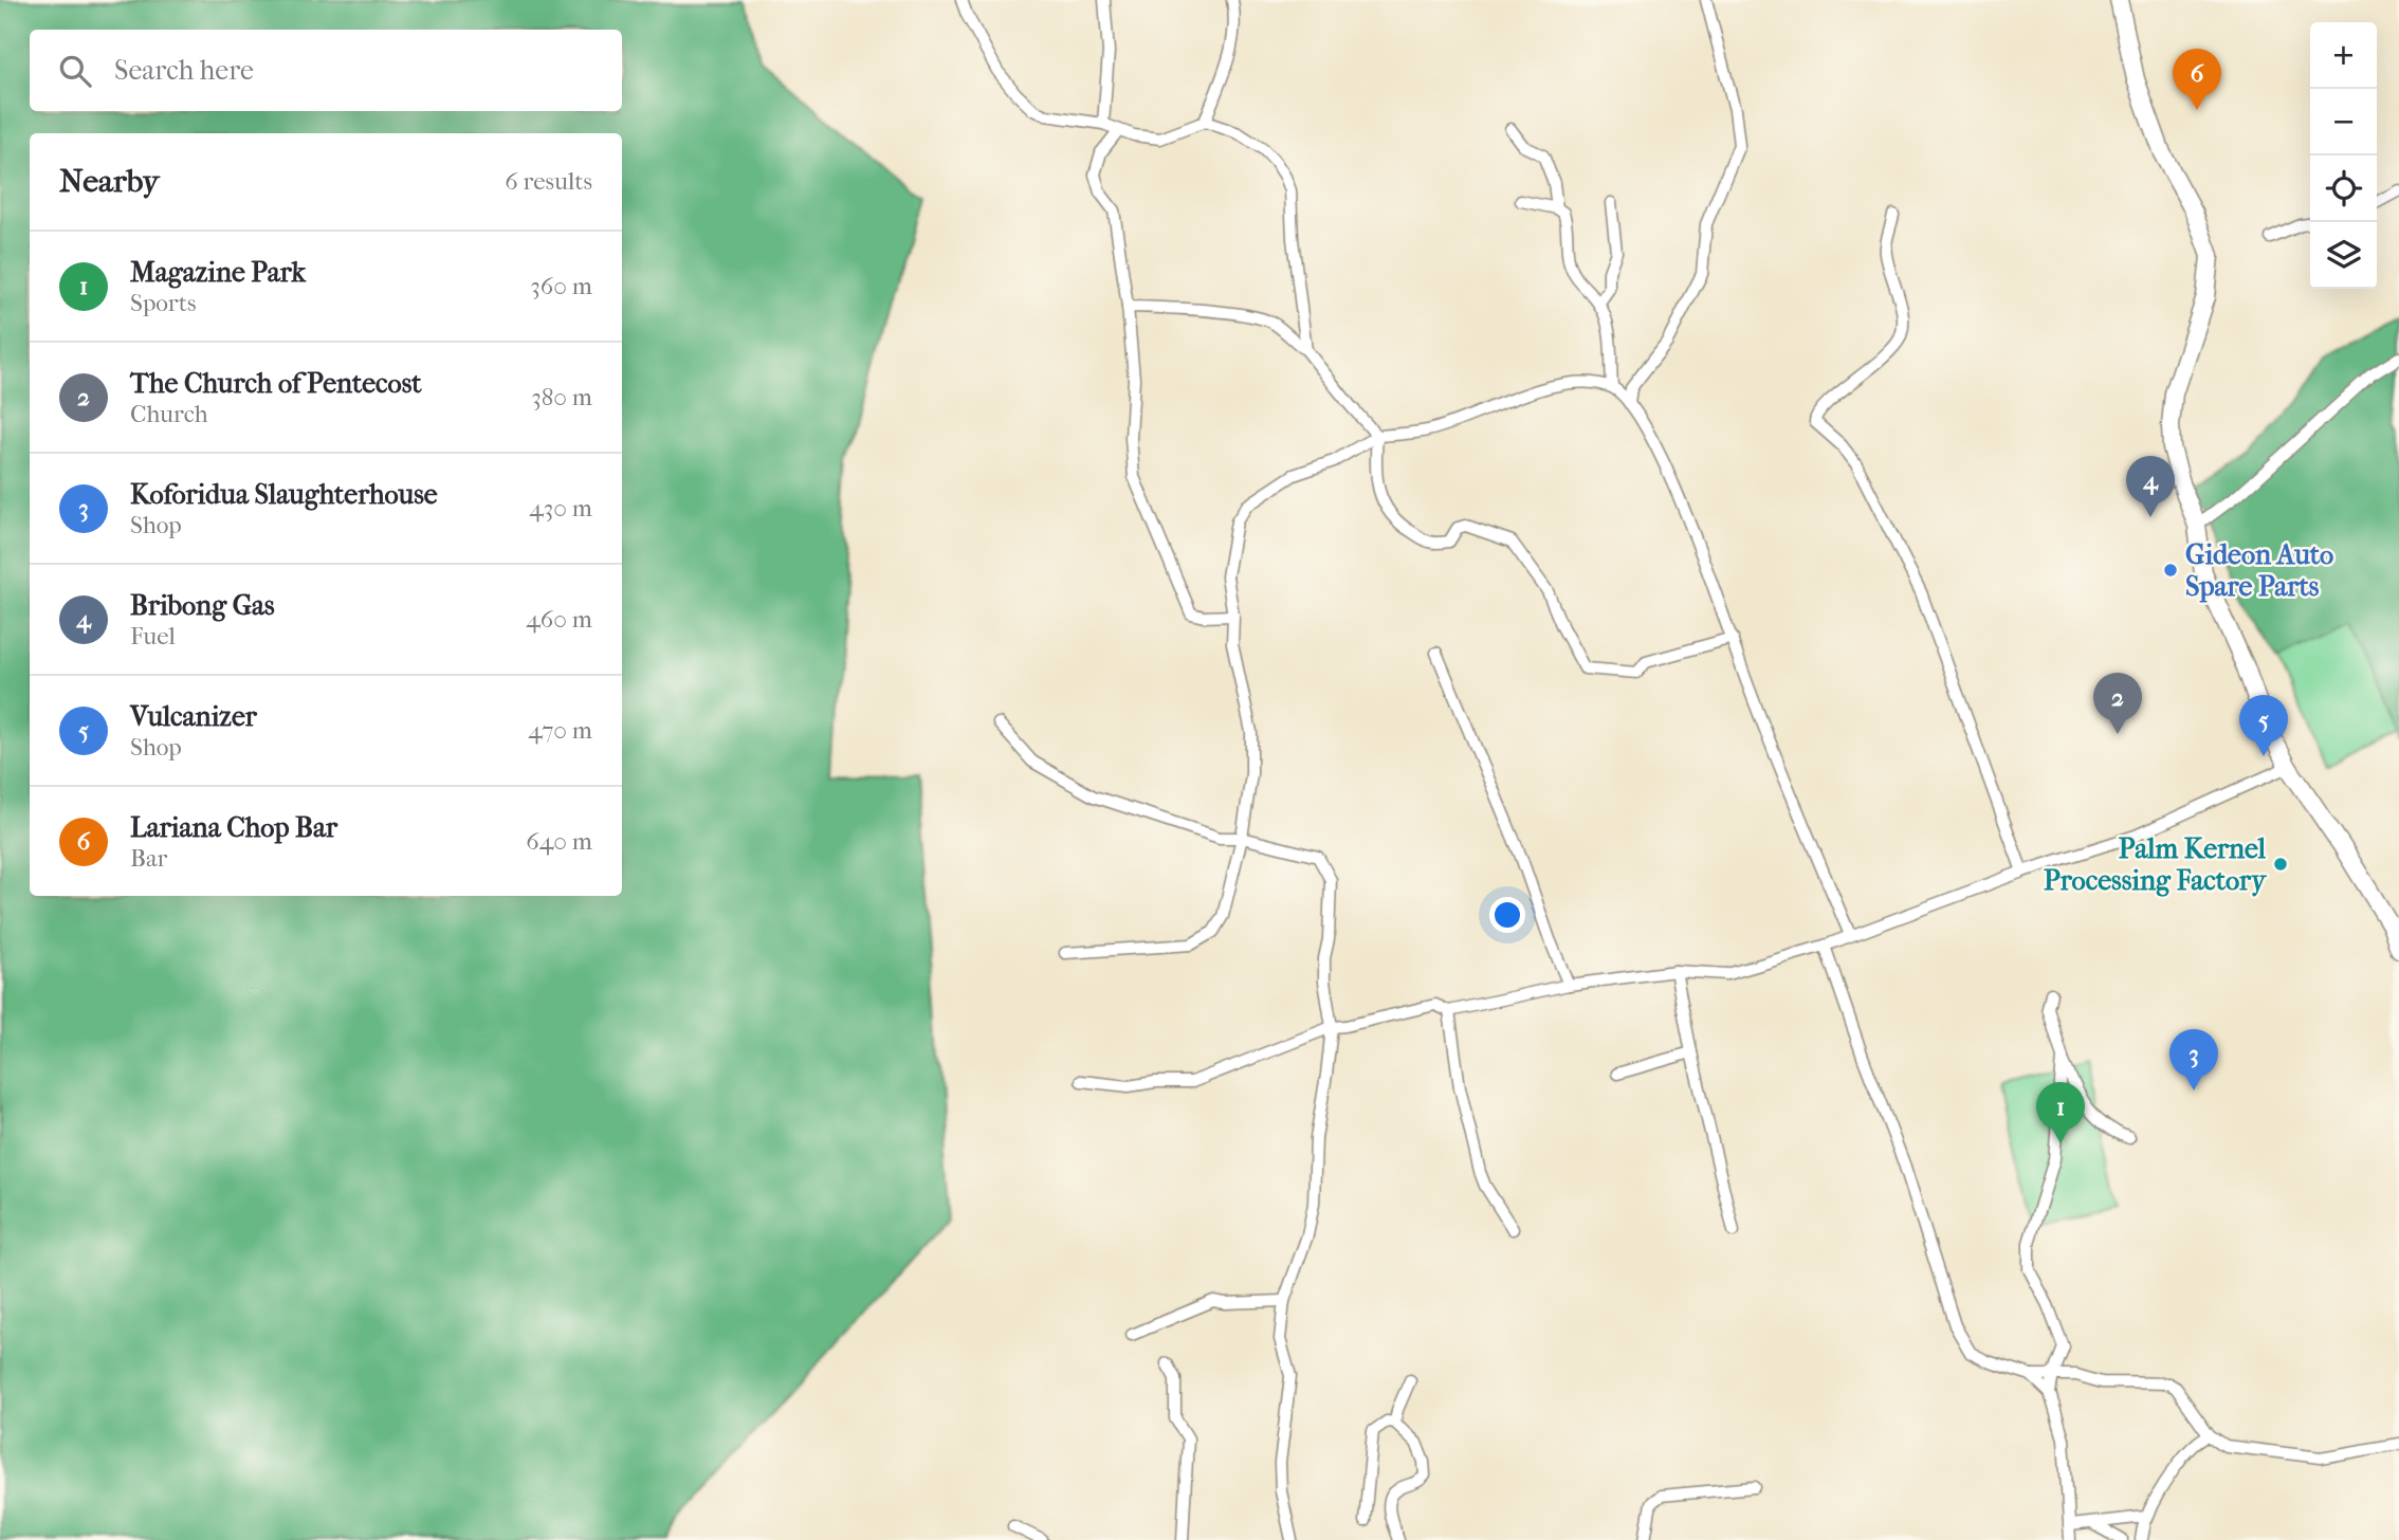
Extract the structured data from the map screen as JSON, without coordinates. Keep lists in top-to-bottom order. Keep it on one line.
{"places":["Gideon Auto Spare Parts","Palm Kernel Processing Factory"],"page":{"map_buttons":["+","−"],"search":"Search here","pins":["6","4","2","5","3","1"],"heading":["Nearby","6 results"],"list":[{"mark":"1","name":"Magazine Park","note":"Sports","value":"360 m"},{"mark":"2","name":"The Church of Pentecost","note":"Church","value":"380 m"},{"mark":"3","name":"Koforidua Slaughterhouse","note":"Shop","value":"430 m"},{"mark":"4","name":"Bribong Gas","note":"Fuel","value":"460 m"},{"mark":"5","name":"Vulcanizer","note":"Shop","value":"470 m"},{"mark":"6","name":"Lariana Chop Bar","note":"Bar","value":"640 m"}]}}
